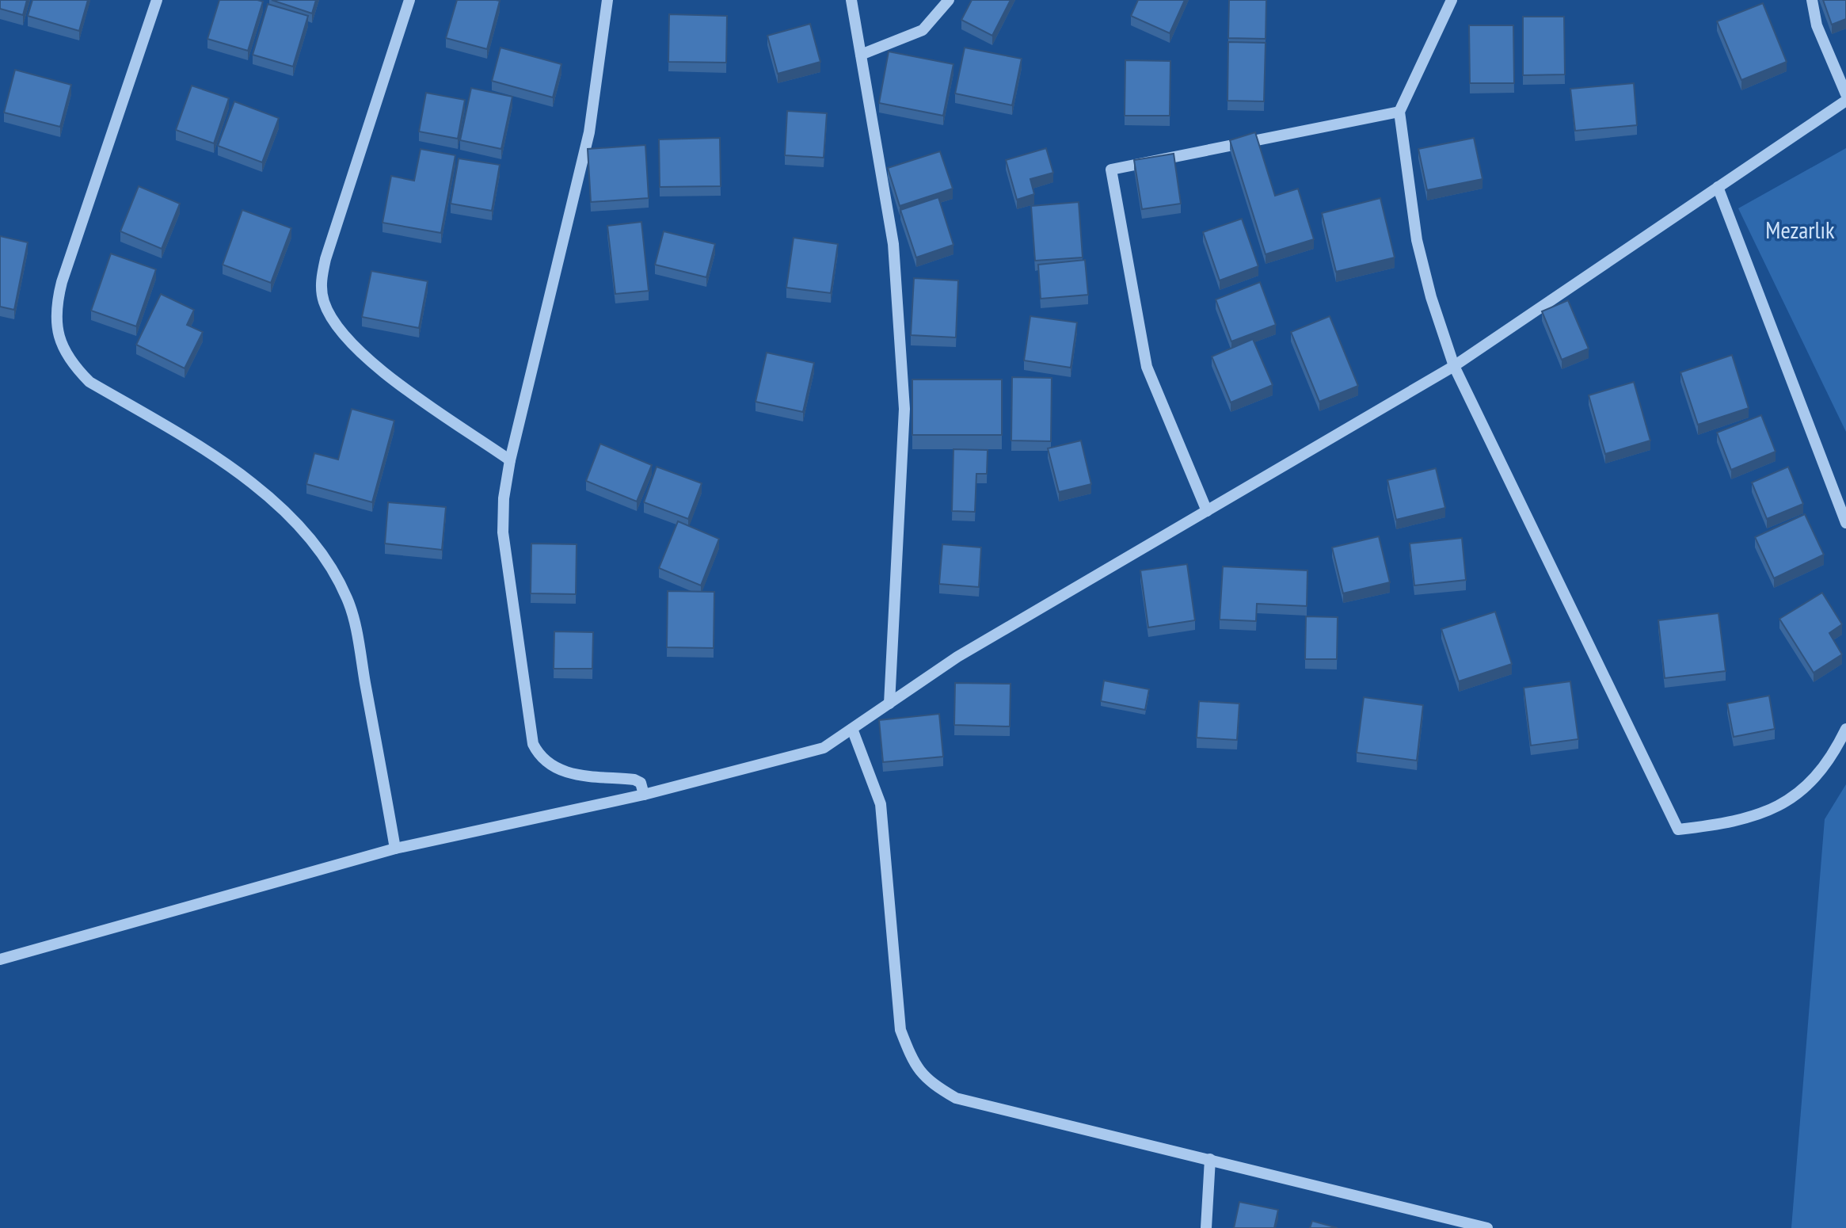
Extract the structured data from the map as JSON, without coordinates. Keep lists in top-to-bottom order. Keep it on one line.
{"parks":["Mezarlık"]}
